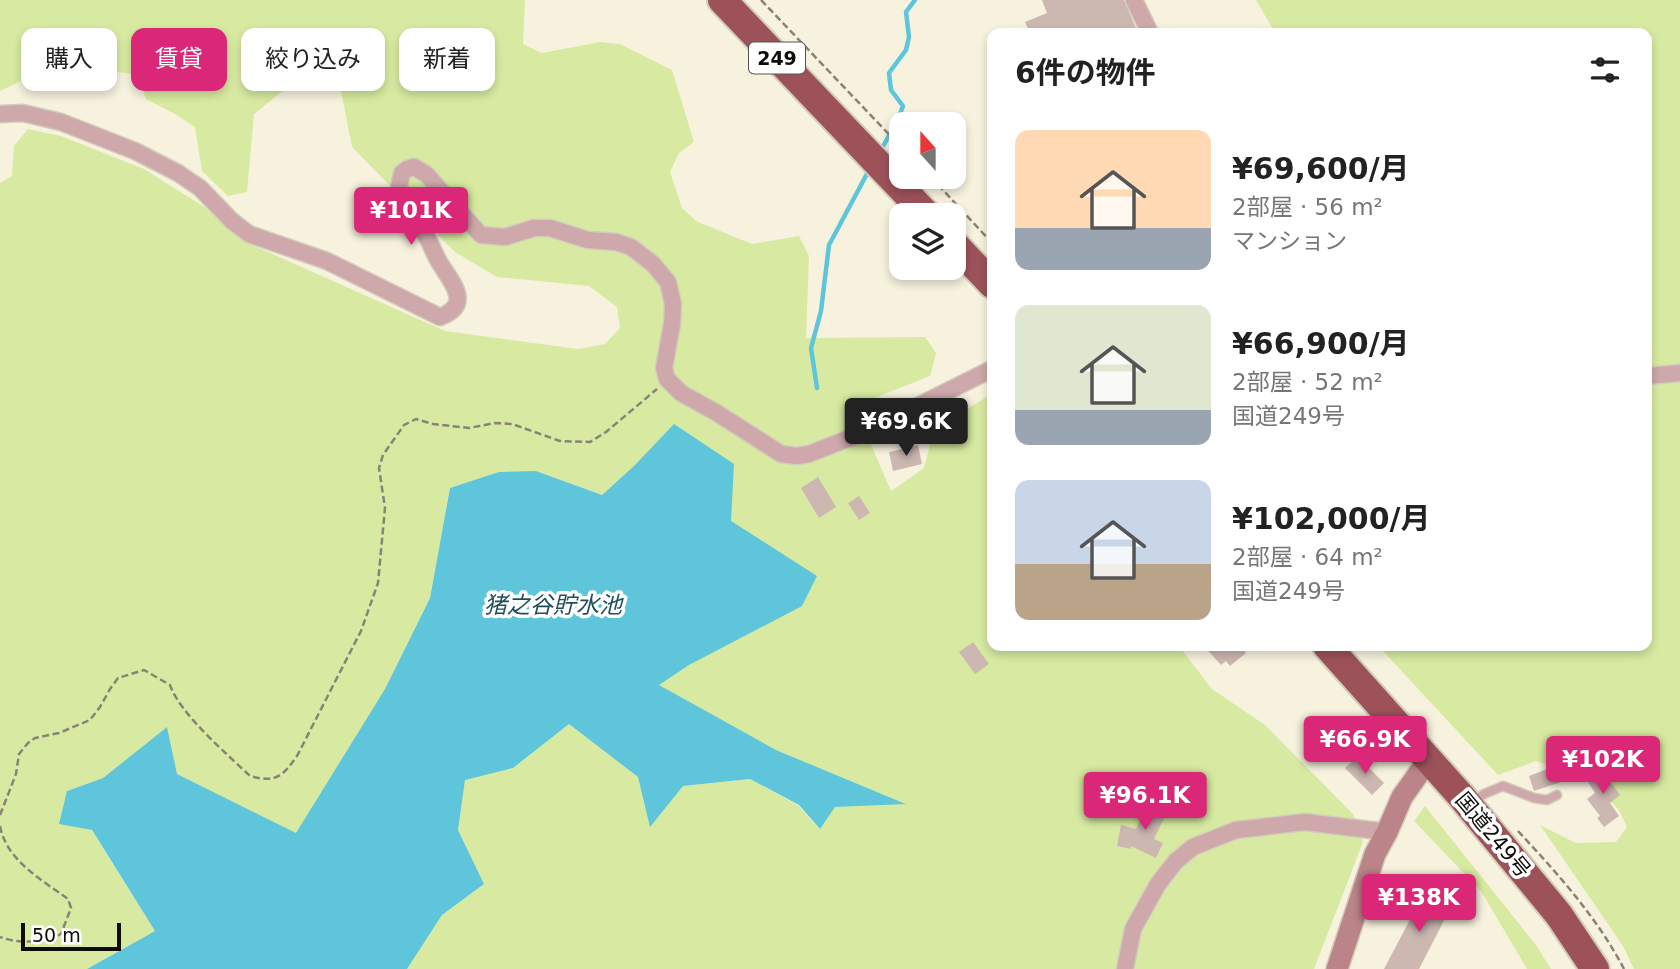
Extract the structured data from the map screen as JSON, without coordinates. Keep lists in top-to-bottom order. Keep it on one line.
{"streets":{"highway":["249","国道249号"]},"water":["猪之谷貯水池"],"scale_bar":"50 m","north":"top","page":{"chip":["購入","賃貸","絞り込み","新着"],"heading":"6件の物件","list":[{"name":"¥69,600/月","note":"2部屋 · 56 m² · マンション"},{"name":"¥66,900/月","note":"2部屋 · 52 m² · 国道249号"},{"name":"¥102,000/月","note":"2部屋 · 64 m² · 国道249号"}],"price":["¥101K","¥69.6K","¥66.9K","¥102K","¥96.1K","¥138K"],"scale":"50 m"}}
